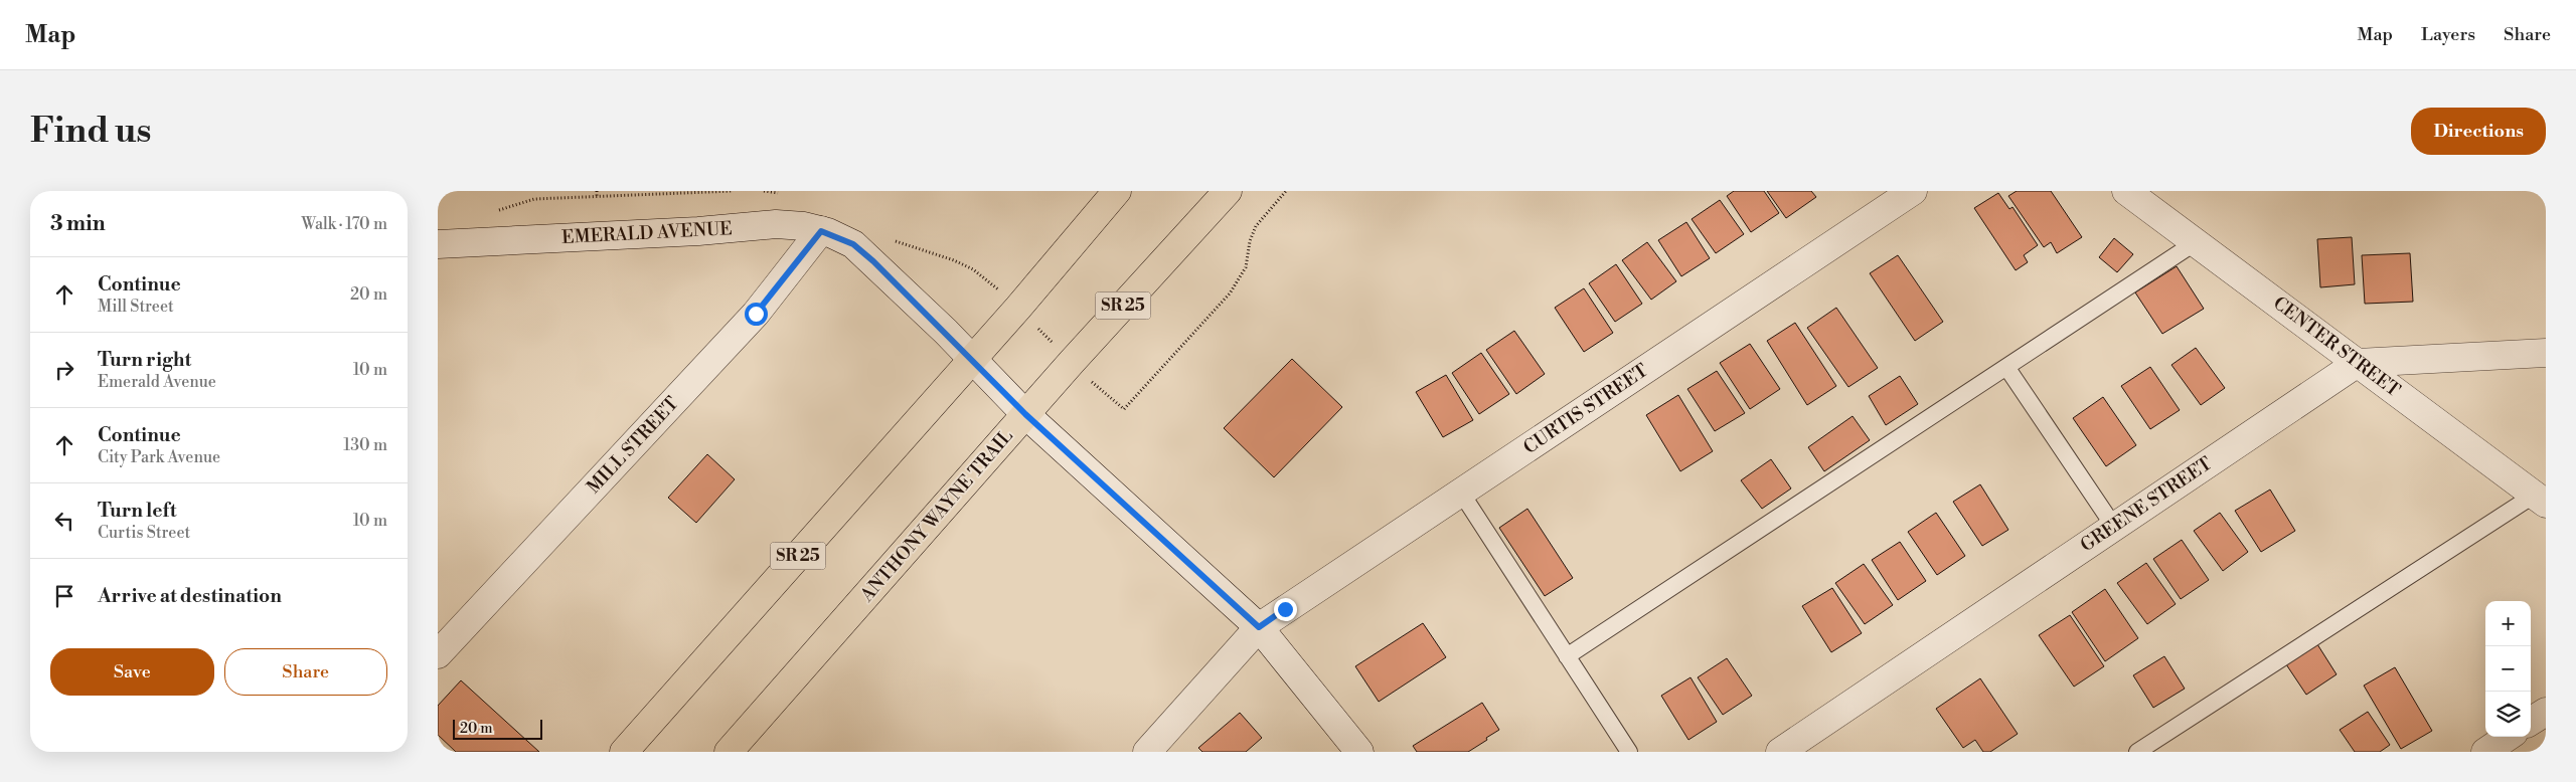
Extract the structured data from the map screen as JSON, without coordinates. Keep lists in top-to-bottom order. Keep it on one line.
{"streets":{"highway":["SR 25","ANTHONY WAYNE TRAIL"],"street":["EMERALD AVENUE","CENTER STREET","CURTIS STREET","MILL STREET","GREENE STREET"]},"crossings":[["EMERALD AVENUE","SR 25"],["EMERALD AVENUE","CURTIS STREET"],["EMERALD AVENUE","MILL STREET"],["EMERALD AVENUE","ANTHONY WAYNE TRAIL"],["CENTER STREET","GREENE STREET"]],"scale_bar":"20 m","page":{"header":"Map","nav":["Map","Layers","Share"],"buttons":["Directions",["Save","Share"]],"title":"Find us","heading":["3 min","Walk · 170 m"],"list":[["Continue","Mill Street","20 m"],["Turn right","Emerald Avenue","10 m"],["Continue","City Park Avenue","130 m"],["Turn left","Curtis Street","10 m"],"Arrive at destination"],"map_buttons":["+","−"],"scale":"20 m"}}
